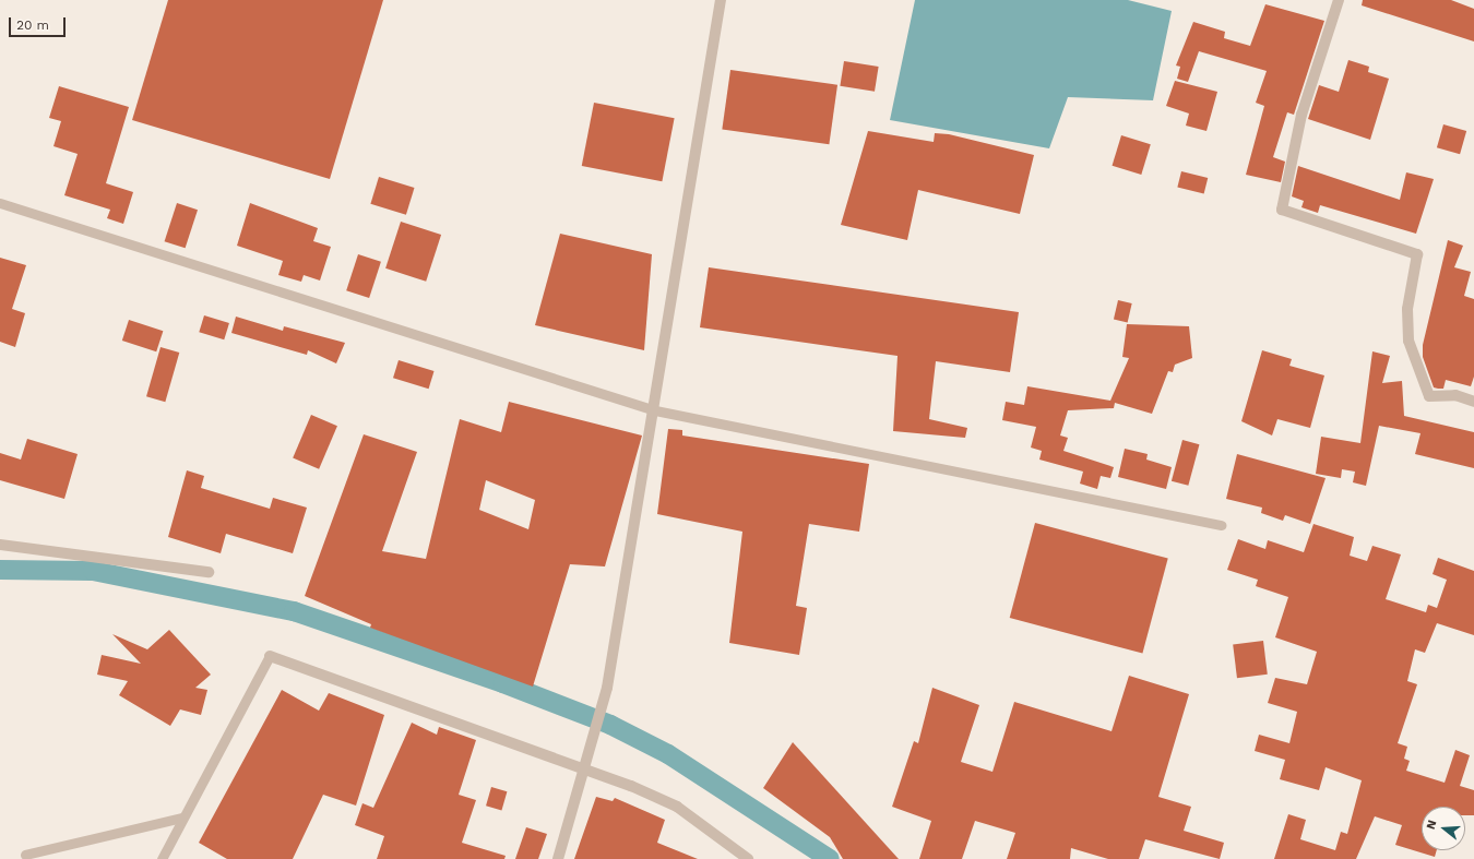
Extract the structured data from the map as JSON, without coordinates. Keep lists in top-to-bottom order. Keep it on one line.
{"scale_bar":"20 m","north":"left"}
